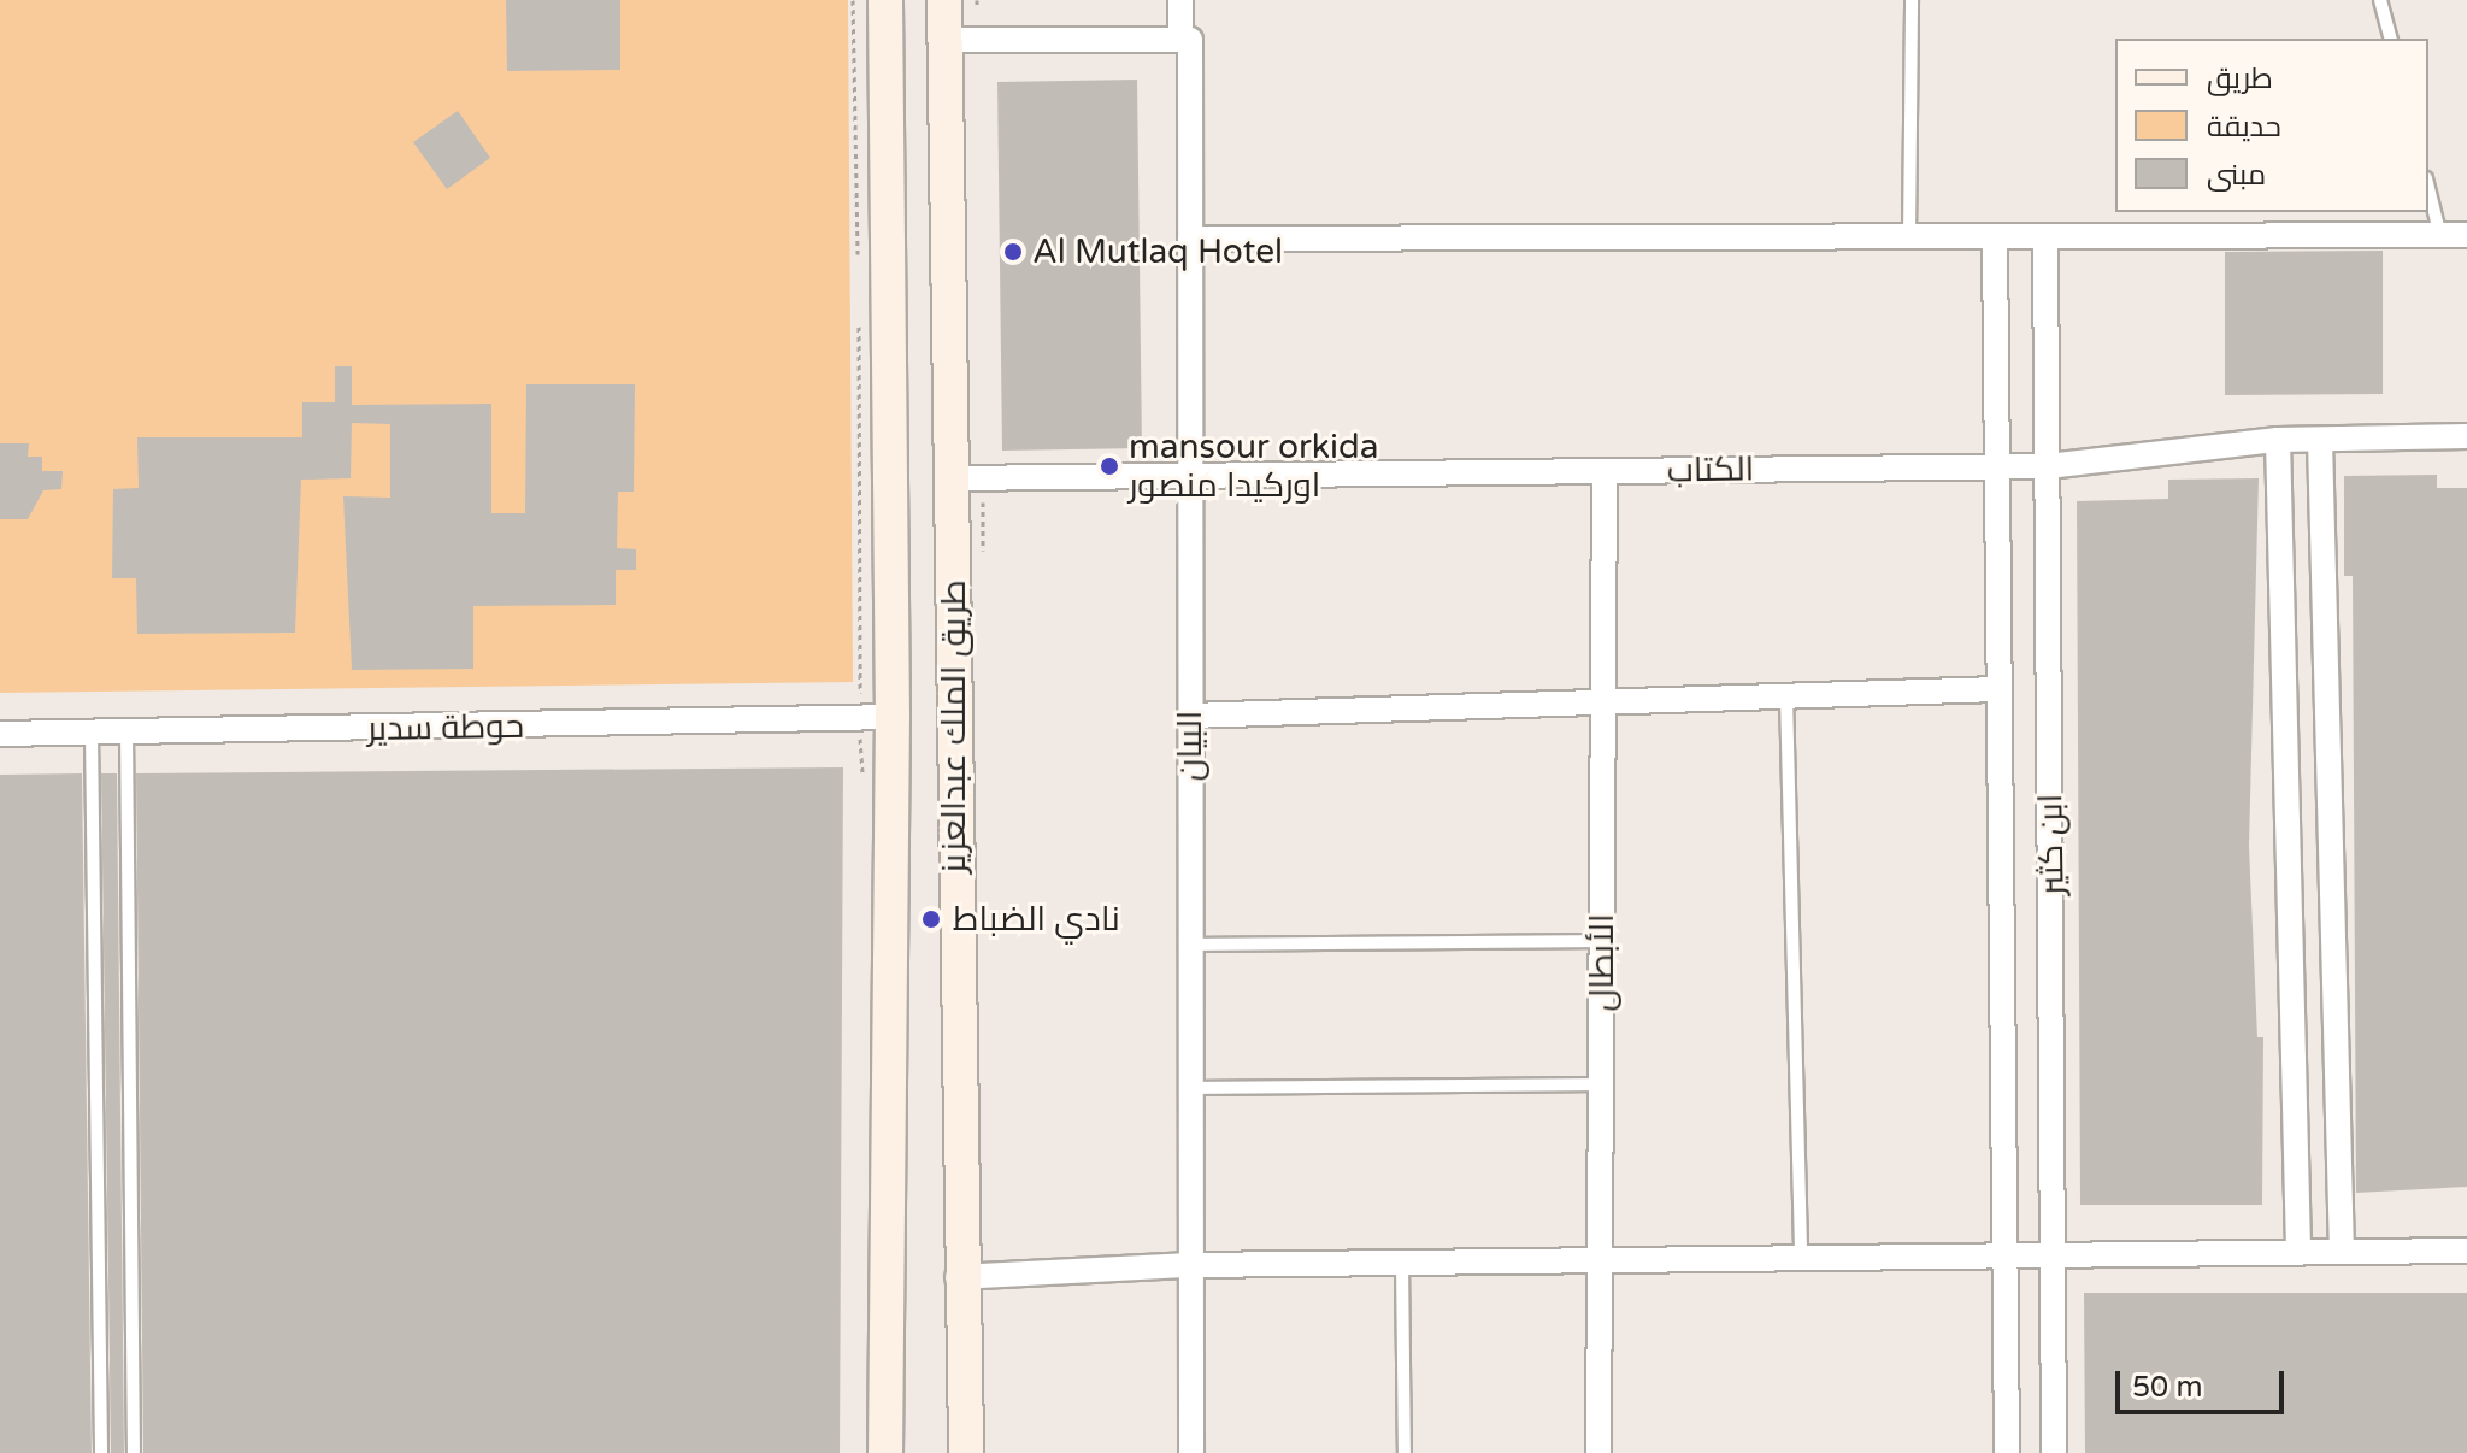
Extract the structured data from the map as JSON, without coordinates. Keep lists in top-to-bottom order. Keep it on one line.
{"streets":{"main road":["طريق الملك عبدالعزيز"],"street":["الكتاب","حوطة سدير","البيان","ابن كثير","الأبطال"]},"crossings":[["الكتاب","طريق الملك عبدالعزيز"],["الكتاب","البيان"],["الكتاب","ابن كثير"],["الكتاب","الأبطال"],["طريق الملك عبدالعزيز","حوطة سدير"]],"places":["Al Mutlaq Hotel","mansour orkida اوركيدا منصور","نادي الضباط"],"legend":["طريق","حديقة","مبنى"],"scale_bar":"50 m"}
